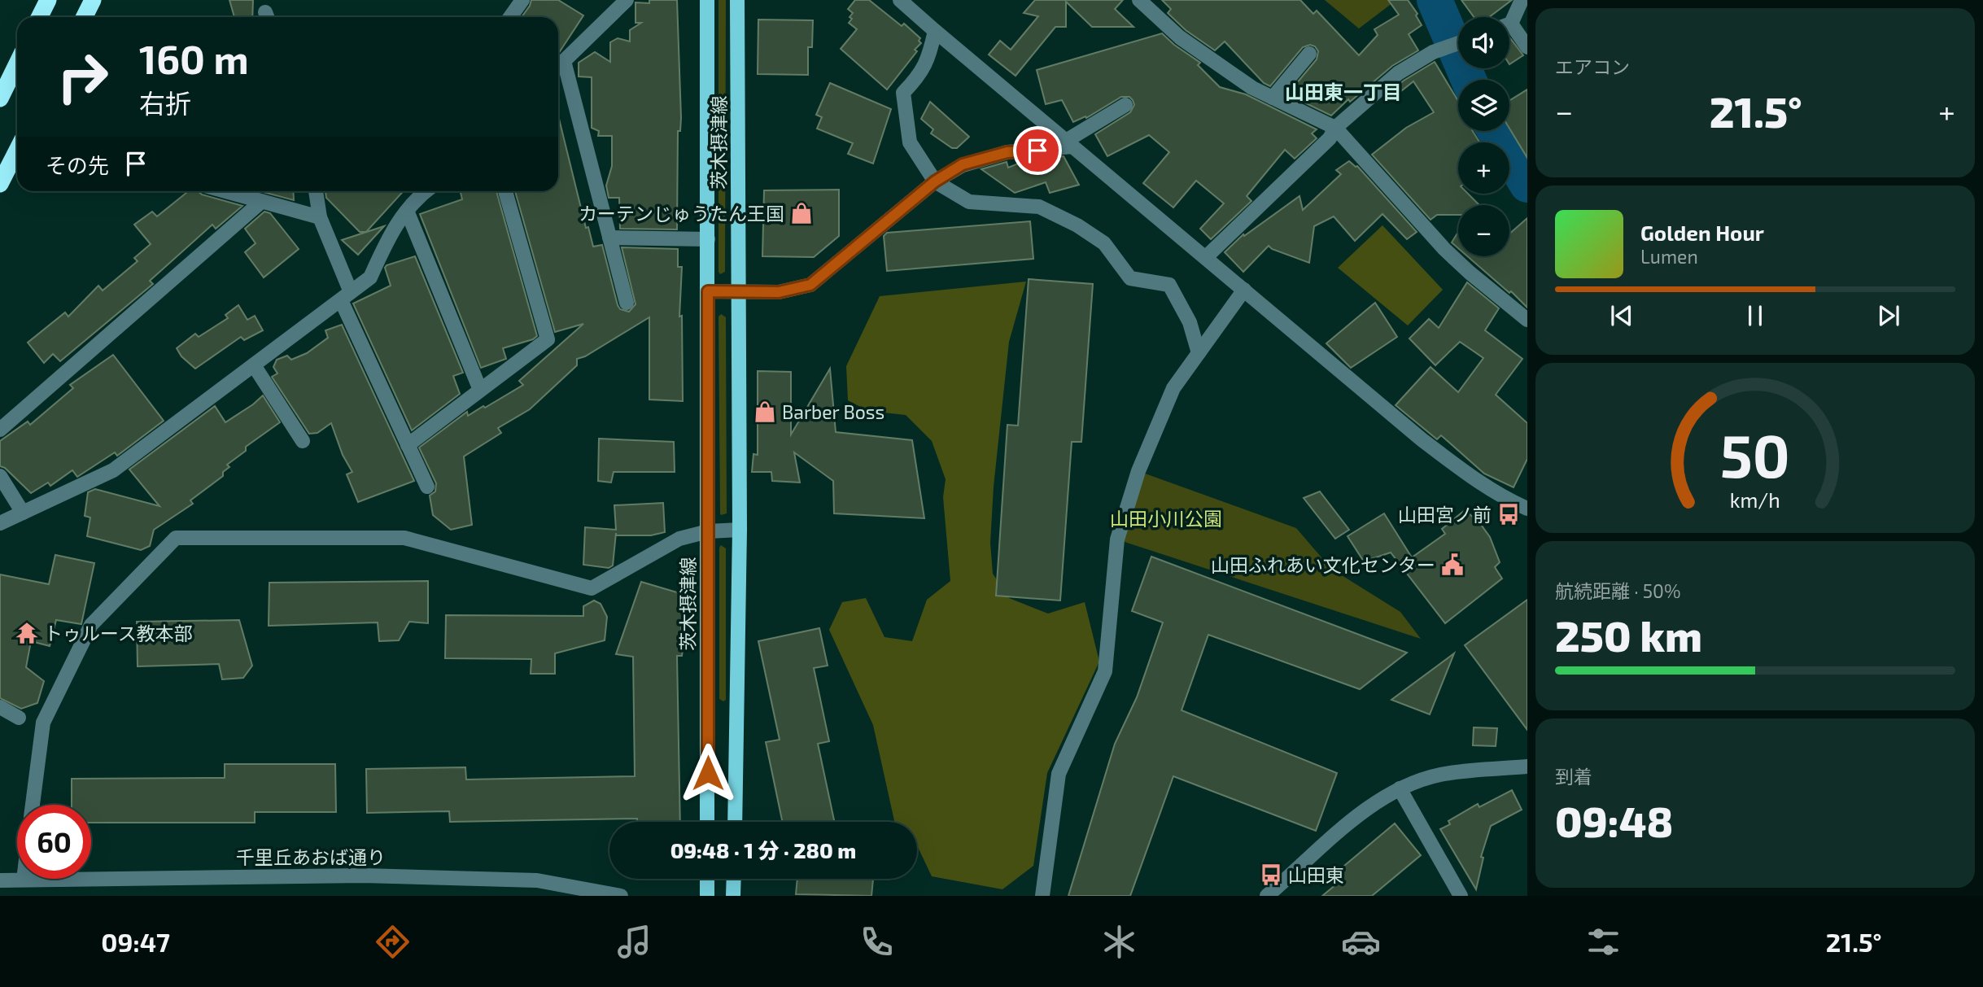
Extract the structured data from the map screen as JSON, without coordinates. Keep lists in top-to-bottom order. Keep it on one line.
{"streets":{"main road":["茨木摂津線"],"street":["千里丘あおば通り"]},"districts":["山田東一丁目"],"parks":["山田小川公園"],"places":{"shop":["カーテンじゅうたん王国","Barber Boss"],"bus stop":["山田宮ノ前","山田東"],"public building":["山田ふれあい文化センター"],"temple":["トゥルース教本部"]},"page":{"tile":["エアコン",["航続距離 · 50%","250 km"],["到着","09:48"]],"map_buttons":["+","−"],"turn":["160 m","右折"],"heat":["−","21.5°","+"],"then":"その先","song":["Golden Hour","Lumen"],"limit":"60","trip":"09:48 · 1 分 · 280 m","tabs":["09:47","21.5°"],"gauge":["50","km/h"]}}
